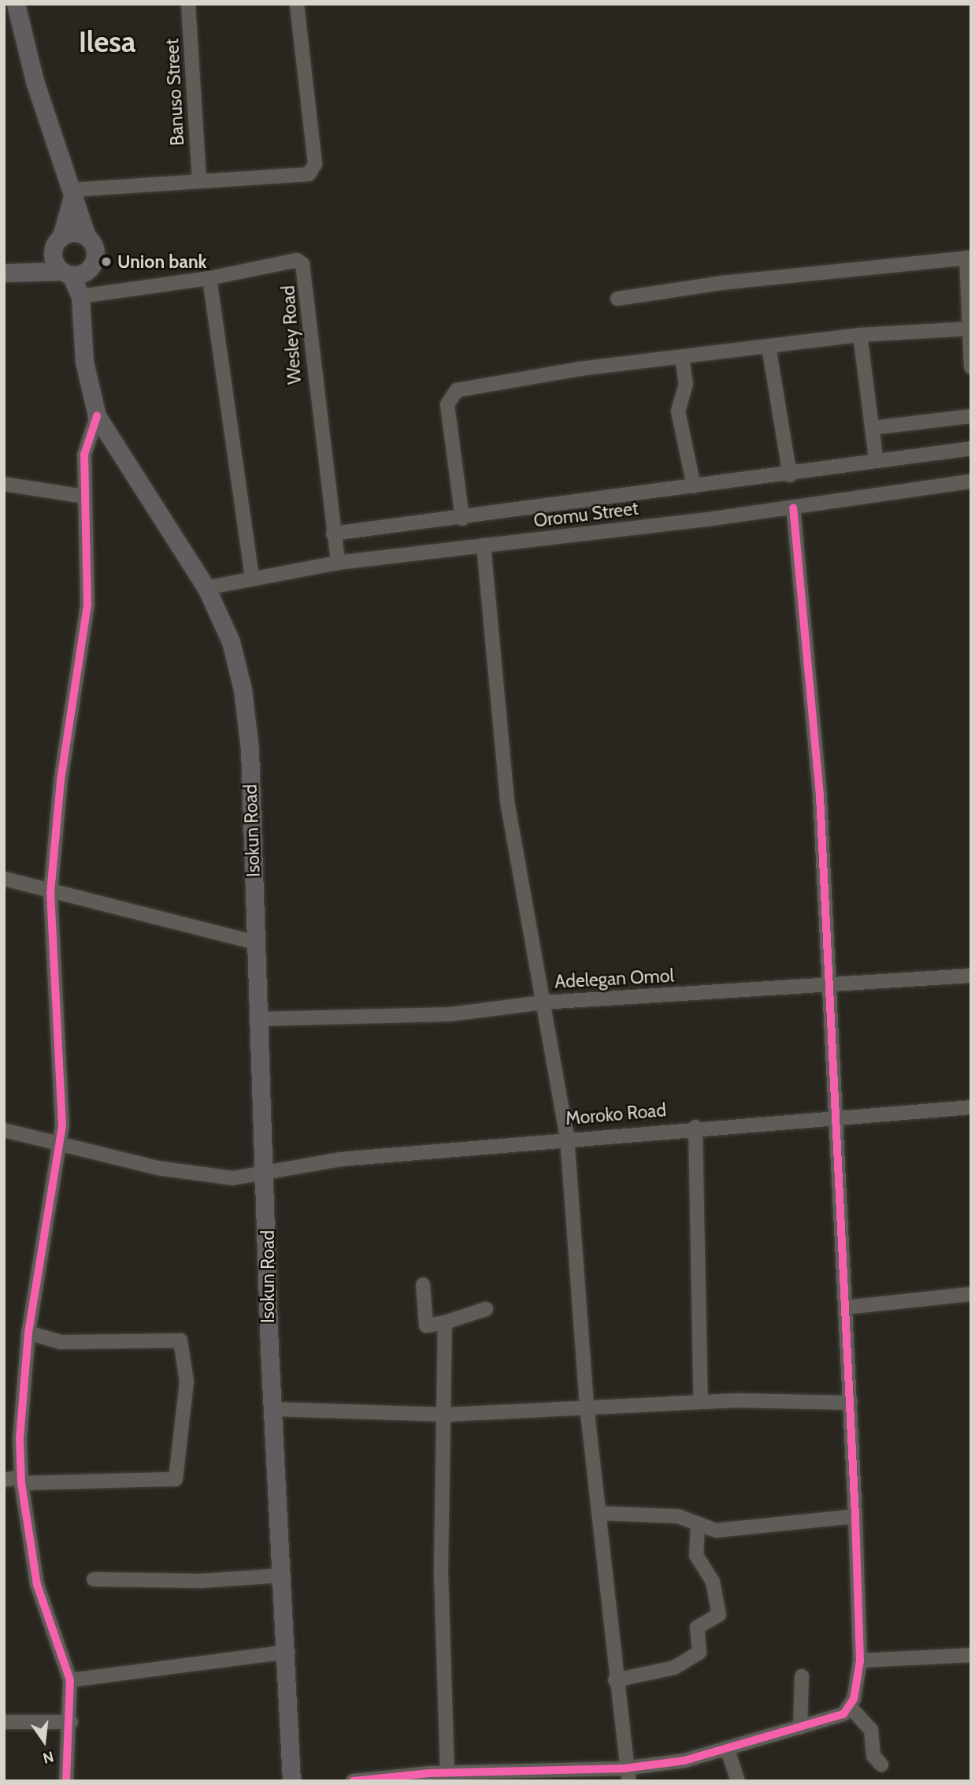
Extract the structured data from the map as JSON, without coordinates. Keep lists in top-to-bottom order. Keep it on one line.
{"streets":{"main road":["Isokun Road"],"street":["Banuso Street","Wesley Road","Oromu Street","Adelegan Omol","Moroko Road"]},"crossings":[["Wesley Road","Oromu Street"],["Oromu Street","Isokun Road"],["Isokun Road","Adelegan Omol"],["Isokun Road","Moroko Road"]],"districts":["Ilesa"],"places":["Union bank"],"north":"bottom"}
